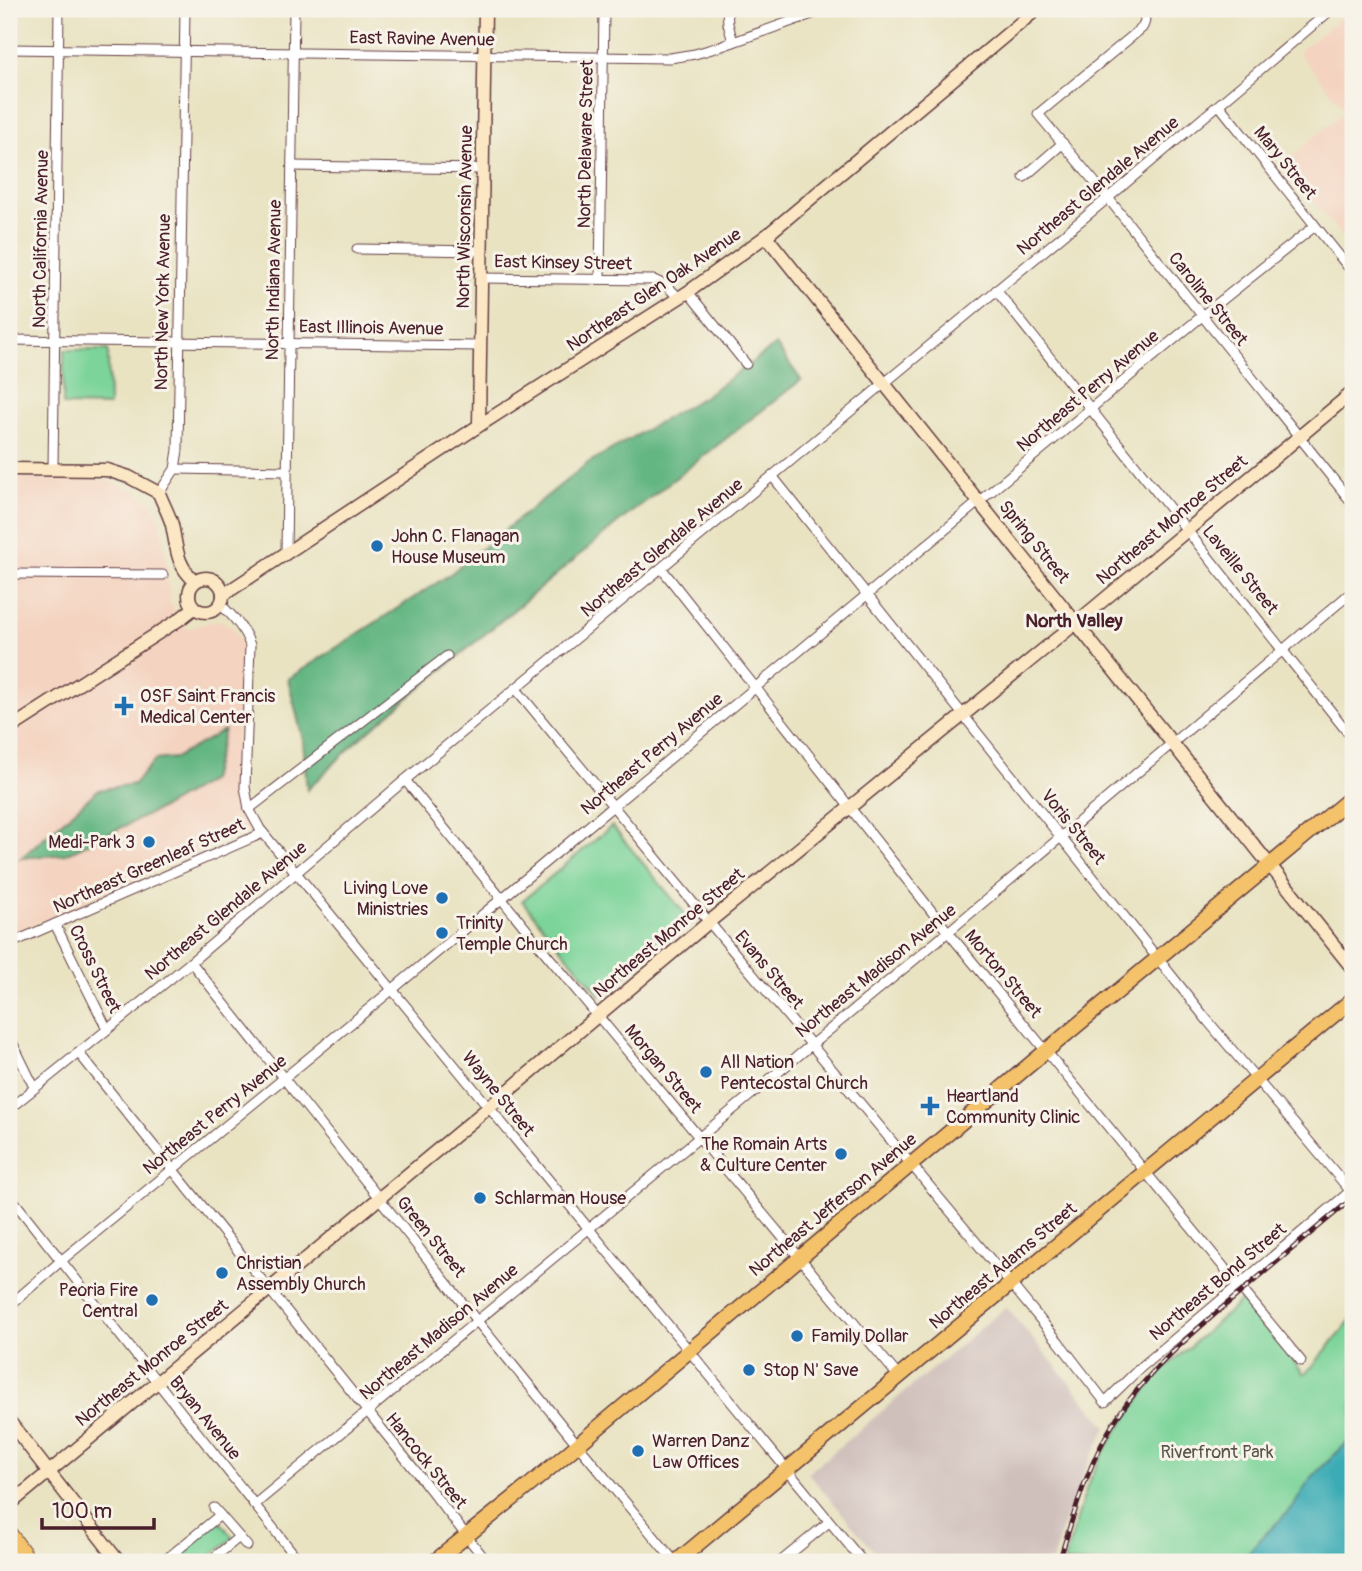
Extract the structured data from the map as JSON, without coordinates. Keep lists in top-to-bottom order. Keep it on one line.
{"streets":{"main road":["Northeast Jefferson Avenue","Northeast Adams Street"],"street":["East Ravine Avenue","North Delaware Street","Mary Street","Northeast Glendale Avenue","North Wisconsin Avenue","North California Avenue","East Kinsey Street","North Indiana Avenue","Northeast Glen Oak Avenue","Caroline Street","North New York Avenue","East Illinois Avenue","Northeast Perry Avenue","Northeast Monroe Street","Spring Street","Laveille Street","Voris Street","Northeast Greenleaf Street","Cross Street","Evans Street","Northeast Madison Avenue","Morton Street","Morgan Street","Wayne Street","Green Street","Northeast Bond Street","Bryan Avenue","Hancock Street"]},"crossings":[["East Ravine Avenue","North Delaware Street"],["East Ravine Avenue","North Wisconsin Avenue"],["East Ravine Avenue","North California Avenue"],["East Ravine Avenue","North Indiana Avenue"],["East Ravine Avenue","North New York Avenue"],["North Delaware Street","East Kinsey Street"],["Mary Street","Northeast Glendale Avenue"],["Mary Street","Northeast Perry Avenue"],["Northeast Glendale Avenue","Caroline Street"],["Northeast Glendale Avenue","Spring Street"],["Northeast Glendale Avenue","Laveille Street"],["Northeast Glendale Avenue","Voris Street"],["Northeast Glendale Avenue","Cross Street"],["Northeast Glendale Avenue","Evans Street"],["Northeast Glendale Avenue","Morton Street"],["Northeast Glendale Avenue","Morgan Street"],["Northeast Glendale Avenue","Wayne Street"],["Northeast Glendale Avenue","Green Street"],["Northeast Glendale Avenue","Hancock Street"],["North Wisconsin Avenue","East Kinsey Street"],["North Wisconsin Avenue","Northeast Glen Oak Avenue"],["North Wisconsin Avenue","East Illinois Avenue"],["North California Avenue","East Illinois Avenue"],["East Kinsey Street","Northeast Glen Oak Avenue"],["North Indiana Avenue","Northeast Glen Oak Avenue"],["North Indiana Avenue","East Illinois Avenue"],["Northeast Glen Oak Avenue","Spring Street"],["Northeast Glen Oak Avenue","Wayne Street"],["Caroline Street","Northeast Perry Avenue"],["Caroline Street","Northeast Monroe Street"],["North New York Avenue","East Illinois Avenue"],["Northeast Perry Avenue","Spring Street"],["Northeast Perry Avenue","Laveille Street"],["Northeast Perry Avenue","Voris Street"],["Northeast Perry Avenue","Evans Street"],["Northeast Perry Avenue","Morton Street"],["Northeast Perry Avenue","Morgan Street"],["Northeast Perry Avenue","Wayne Street"],["Northeast Perry Avenue","Green Street"],["Northeast Perry Avenue","Bryan Avenue"],["Northeast Perry Avenue","Hancock Street"],["Northeast Monroe Street","Spring Street"],["Northeast Monroe Street","Laveille Street"],["Northeast Monroe Street","Voris Street"],["Northeast Monroe Street","Evans Street"],["Northeast Monroe Street","Morton Street"],["Northeast Monroe Street","Morgan Street"],["Northeast Monroe Street","Wayne Street"],["Northeast Monroe Street","Green Street"],["Northeast Monroe Street","Bryan Avenue"],["Northeast Monroe Street","Hancock Street"],["Spring Street","Northeast Madison Avenue"],["Spring Street","Northeast Jefferson Avenue"],["Laveille Street","Northeast Madison Avenue"],["Voris Street","Northeast Madison Avenue"],["Voris Street","Northeast Jefferson Avenue"],["Voris Street","Northeast Adams Street"],["Voris Street","Northeast Bond Street"],["Northeast Greenleaf Street","Cross Street"],["Northeast Greenleaf Street","Wayne Street"],["Evans Street","Northeast Madison Avenue"],["Evans Street","Northeast Jefferson Avenue"],["Evans Street","Northeast Adams Street"],["Evans Street","Northeast Bond Street"],["Northeast Madison Avenue","Morton Street"],["Northeast Madison Avenue","Morgan Street"],["Northeast Madison Avenue","Wayne Street"],["Northeast Madison Avenue","Green Street"],["Northeast Madison Avenue","Bryan Avenue"],["Northeast Madison Avenue","Hancock Street"],["Morton Street","Northeast Jefferson Avenue"],["Morton Street","Northeast Adams Street"],["Morton Street","Northeast Bond Street"],["Morgan Street","Northeast Jefferson Avenue"],["Morgan Street","Northeast Adams Street"],["Wayne Street","Northeast Jefferson Avenue"],["Wayne Street","Northeast Adams Street"],["Northeast Jefferson Avenue","Green Street"],["Northeast Jefferson Avenue","Hancock Street"],["Green Street","Northeast Adams Street"]],"districts":["North Valley"],"parks":["Riverfront Park"],"places":{"other":["John C. Flanagan House Museum","Medi-Park 3","Living Love Ministries","Trinity Temple Church","All Nation Pentecostal Church","The Romain Arts & Culture Center","Schlarman House","Christian Assembly Church","Peoria Fire Central","Family Dollar","Stop N' Save","Warren Danz Law Offices"],"health":["OSF Saint Francis Medical Center","Heartland Community Clinic"]},"scale_bar":"100 m"}
